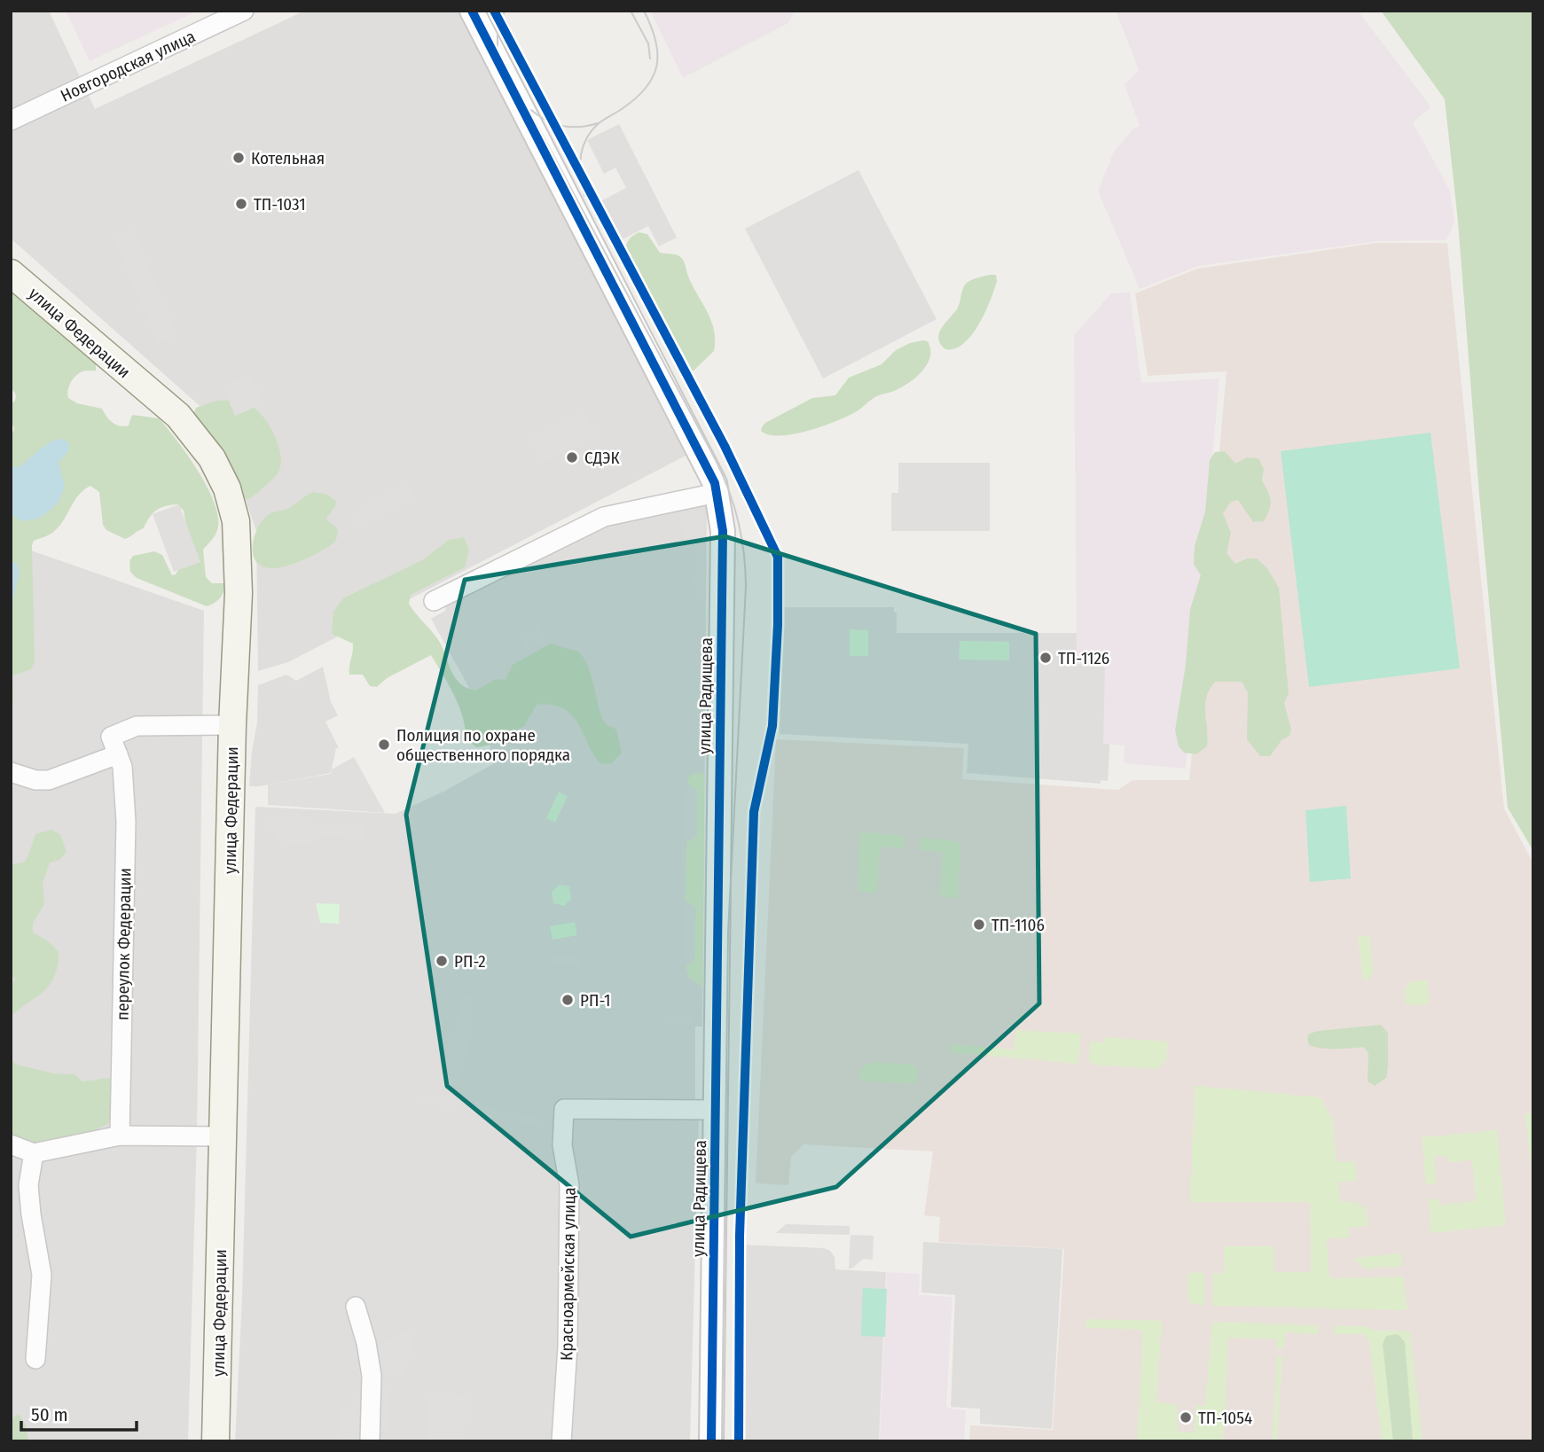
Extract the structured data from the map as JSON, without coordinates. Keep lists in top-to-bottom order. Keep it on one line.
{"streets":{"main road":["улица Федерации"],"street":["Новгородская улица","улица Радищева","переулок Федерации","Красноармейская улица"]},"crossings":[["улица Федерации","переулок Федерации"],["улица Радищева","Красноармейская улица"]],"places":["Котельная","ТП-1031","СДЭК","ТП-1126","Полиция по охране общественного порядка","ТП-1106","РП-2","РП-1","ТП-1054"],"scale_bar":"50 m"}
